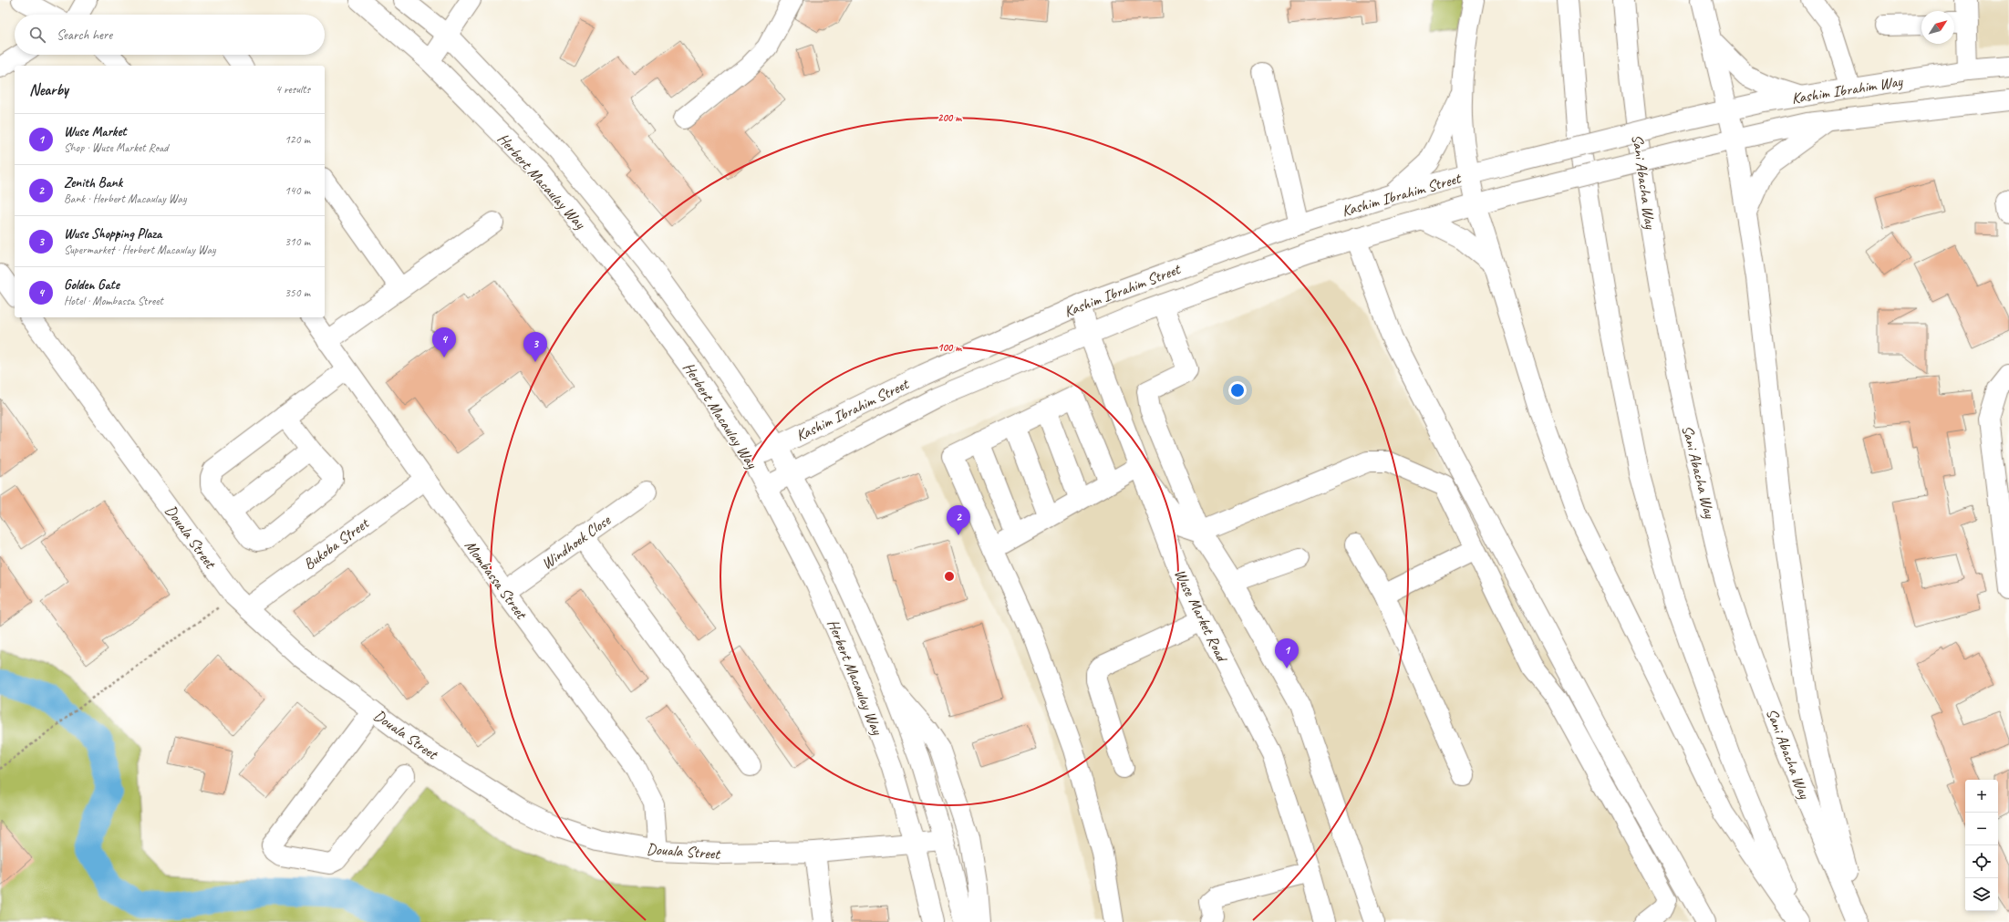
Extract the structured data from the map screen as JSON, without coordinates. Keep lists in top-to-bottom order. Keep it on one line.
{"streets":{"main road":["Kashim Ibrahim Way","Herbert Macaulay Way","Sani Abacha Way","Kashim Ibrahim Street","Douala Street","Windhoek Close","Bukoba Street","Mombassa Street","Wuse Market Road"]},"crossings":[["Kashim Ibrahim Way","Kashim Ibrahim Street"],["Herbert Macaulay Way","Kashim Ibrahim Street"],["Herbert Macaulay Way","Douala Street"],["Kashim Ibrahim Street","Wuse Market Road"],["Douala Street","Bukoba Street"],["Douala Street","Mombassa Street"],["Windhoek Close","Mombassa Street"],["Bukoba Street","Mombassa Street"]],"north":"top right","page":{"search":"Search here","heading":["Nearby","4 results"],"list":[{"mark":"1","name":"Wuse Market","note":"Shop · Wuse Market Road","value":"120 m"},{"mark":"2","name":"Zenith Bank","note":"Bank · Herbert Macaulay Way","value":"140 m"},{"mark":"3","name":"Wuse Shopping Plaza","note":"Supermarket · Herbert Macaulay Way","value":"310 m"},{"mark":"4","name":"Golden Gate","note":"Hotel · Mombassa Street","value":"350 m"}],"pins":["4","3","2","1"],"map_buttons":["+","−"]},"rings":["200 m","100 m"]}
